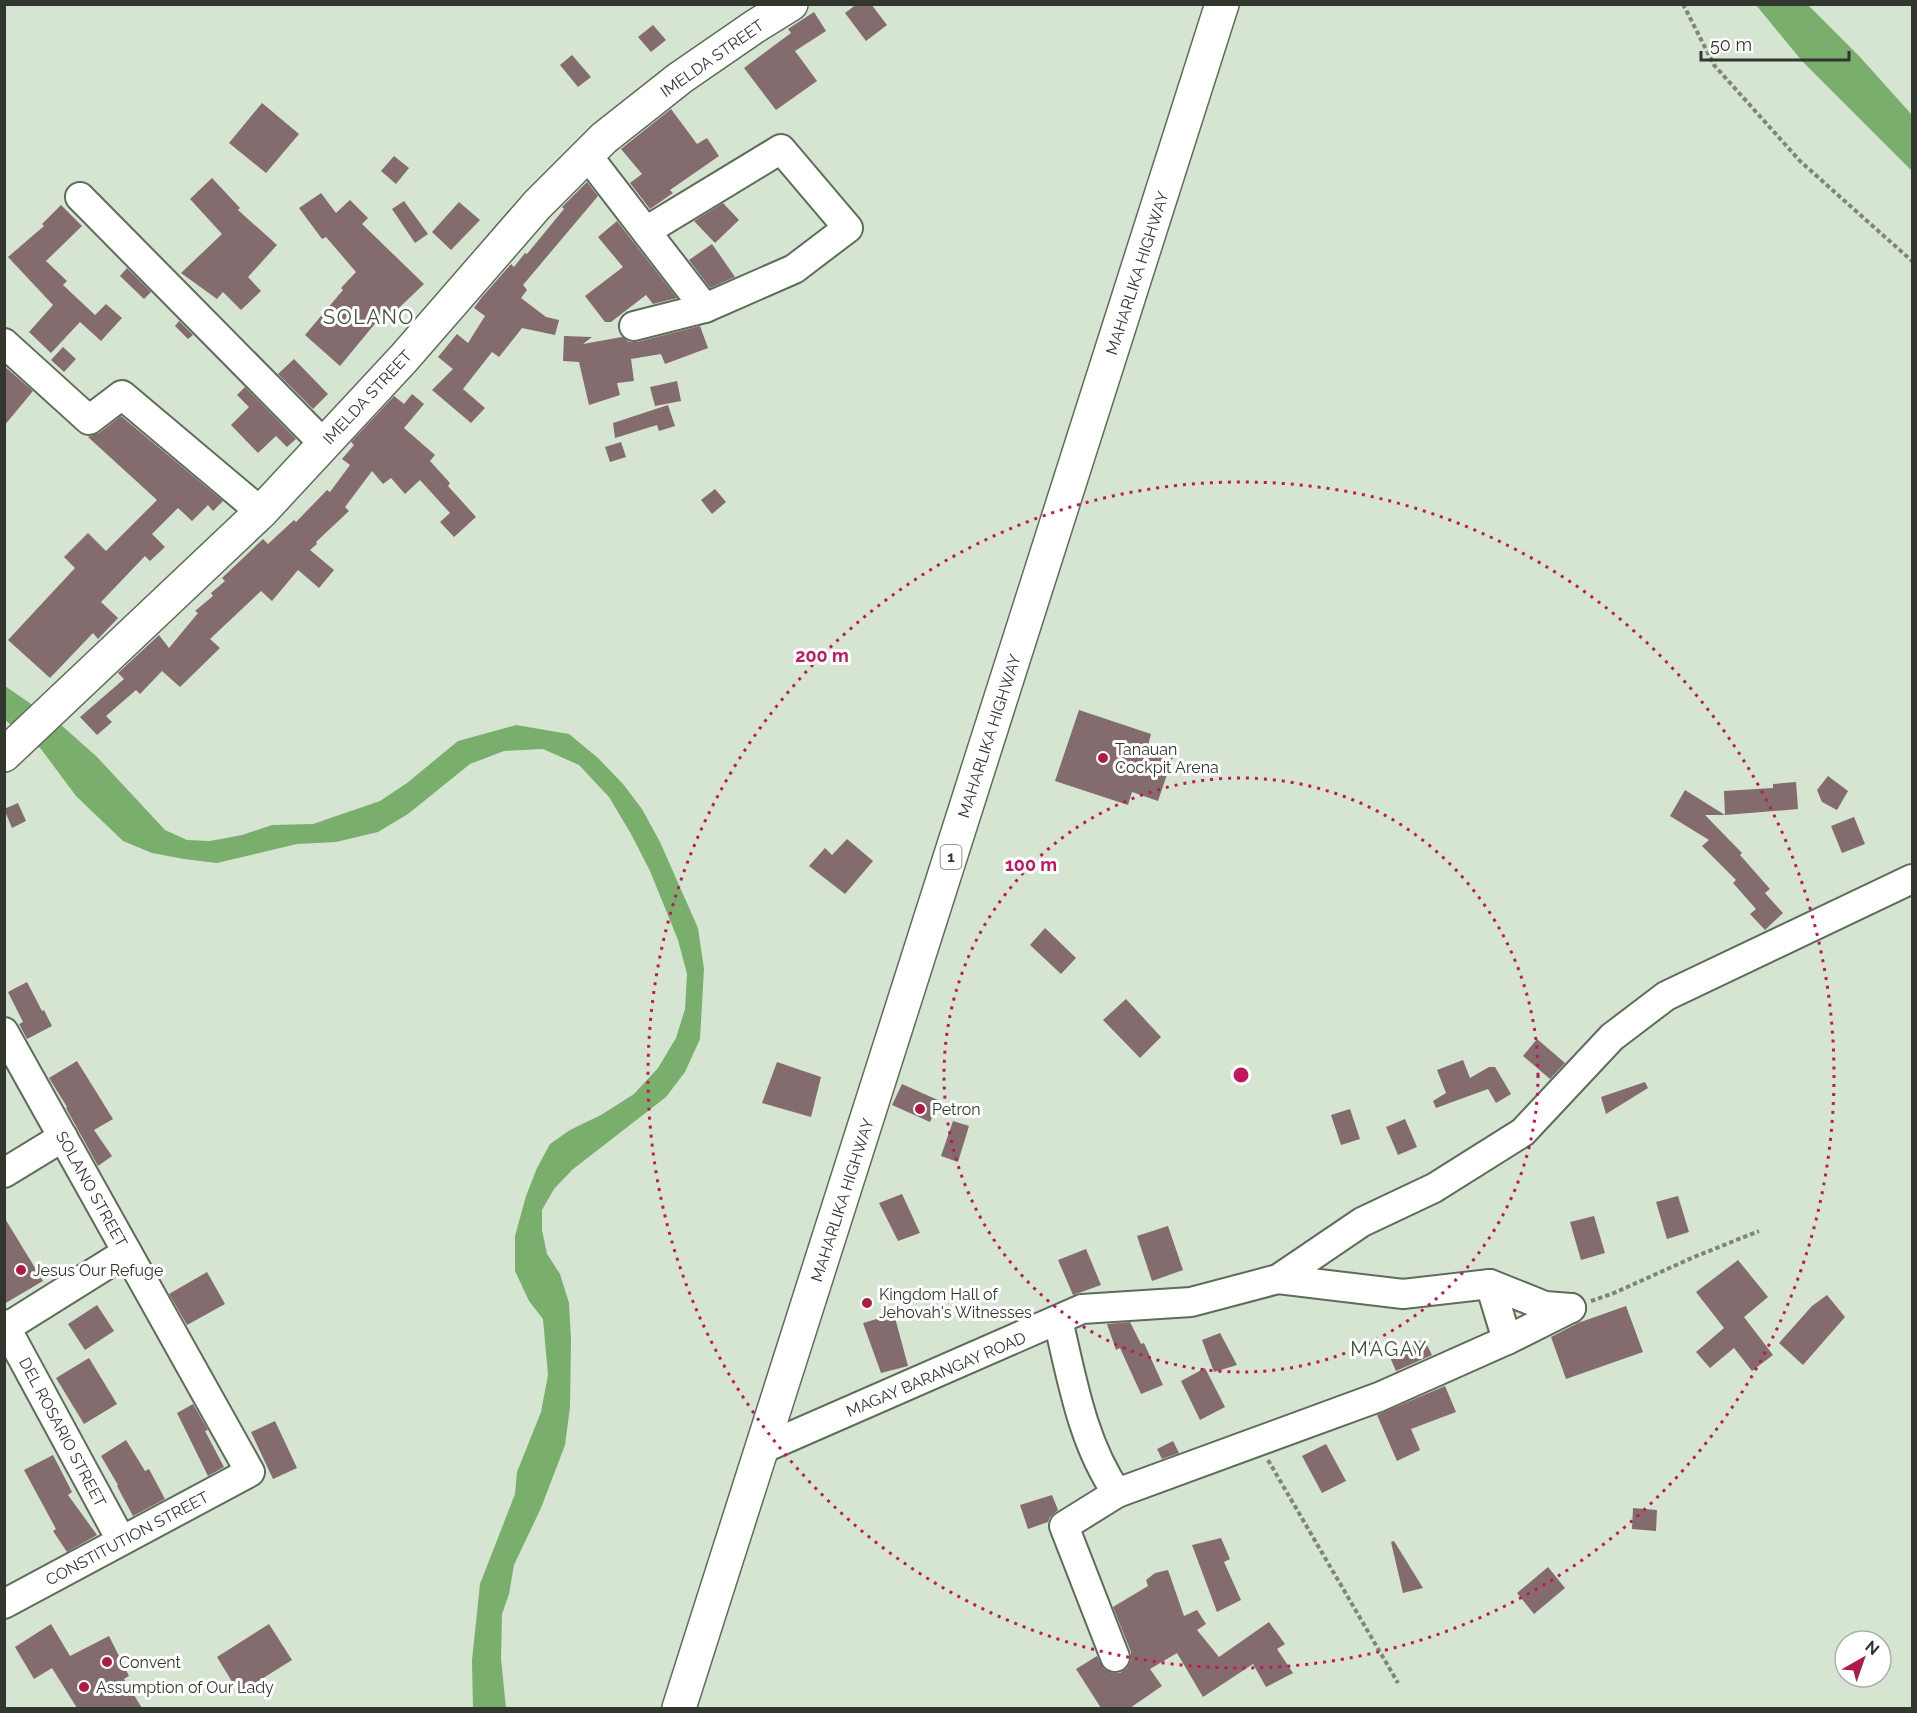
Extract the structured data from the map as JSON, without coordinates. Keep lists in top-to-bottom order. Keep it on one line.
{"streets":{"main road":["IMELDA STREET","MAHARLIKA HIGHWAY","1"],"street":["SOLANO STREET","MAGAY BARANGAY ROAD","DEL ROSARIO STREET","CONSTITUTION STREET"]},"crossings":[["MAHARLIKA HIGHWAY","MAGAY BARANGAY ROAD"],["SOLANO STREET","CONSTITUTION STREET"],["DEL ROSARIO STREET","CONSTITUTION STREET"]],"districts":["SOLANO","MAGAY"],"places":["Tanauan Cockpit Arena","Petron","Jesus Our Refuge","Kingdom Hall of Jehovah's Witnesses","Convent","Assumption of Our Lady"],"scale_bar":"50 m","north":"top right","rings":["200 m","100 m"]}
